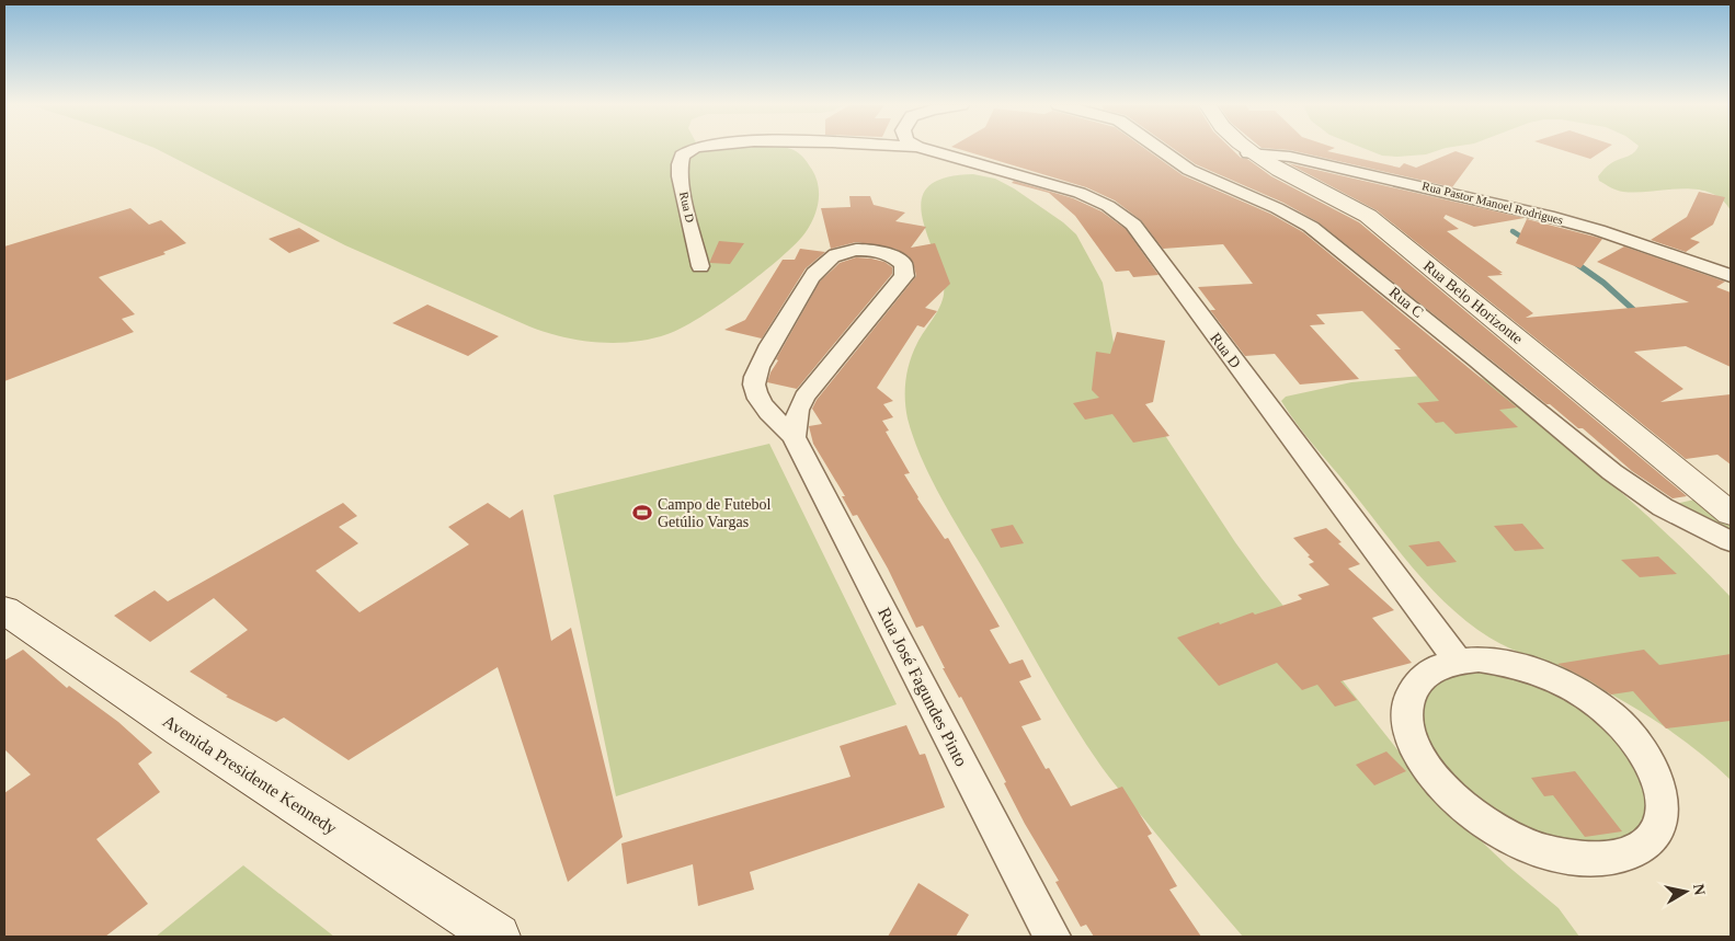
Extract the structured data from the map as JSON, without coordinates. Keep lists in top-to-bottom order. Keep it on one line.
{"streets":{"street":["Rua Pastor Manoel Rodrigues","Rua D","Rua C","Rua Belo Horizonte","Rua José Fagundes Pinto","Avenida Presidente Kennedy"]},"crossings":[["Rua Pastor Manoel Rodrigues","Rua Belo Horizonte"]],"places":{"sports":["Campo de Futebol Getúlio Vargas"]},"north":"right"}
